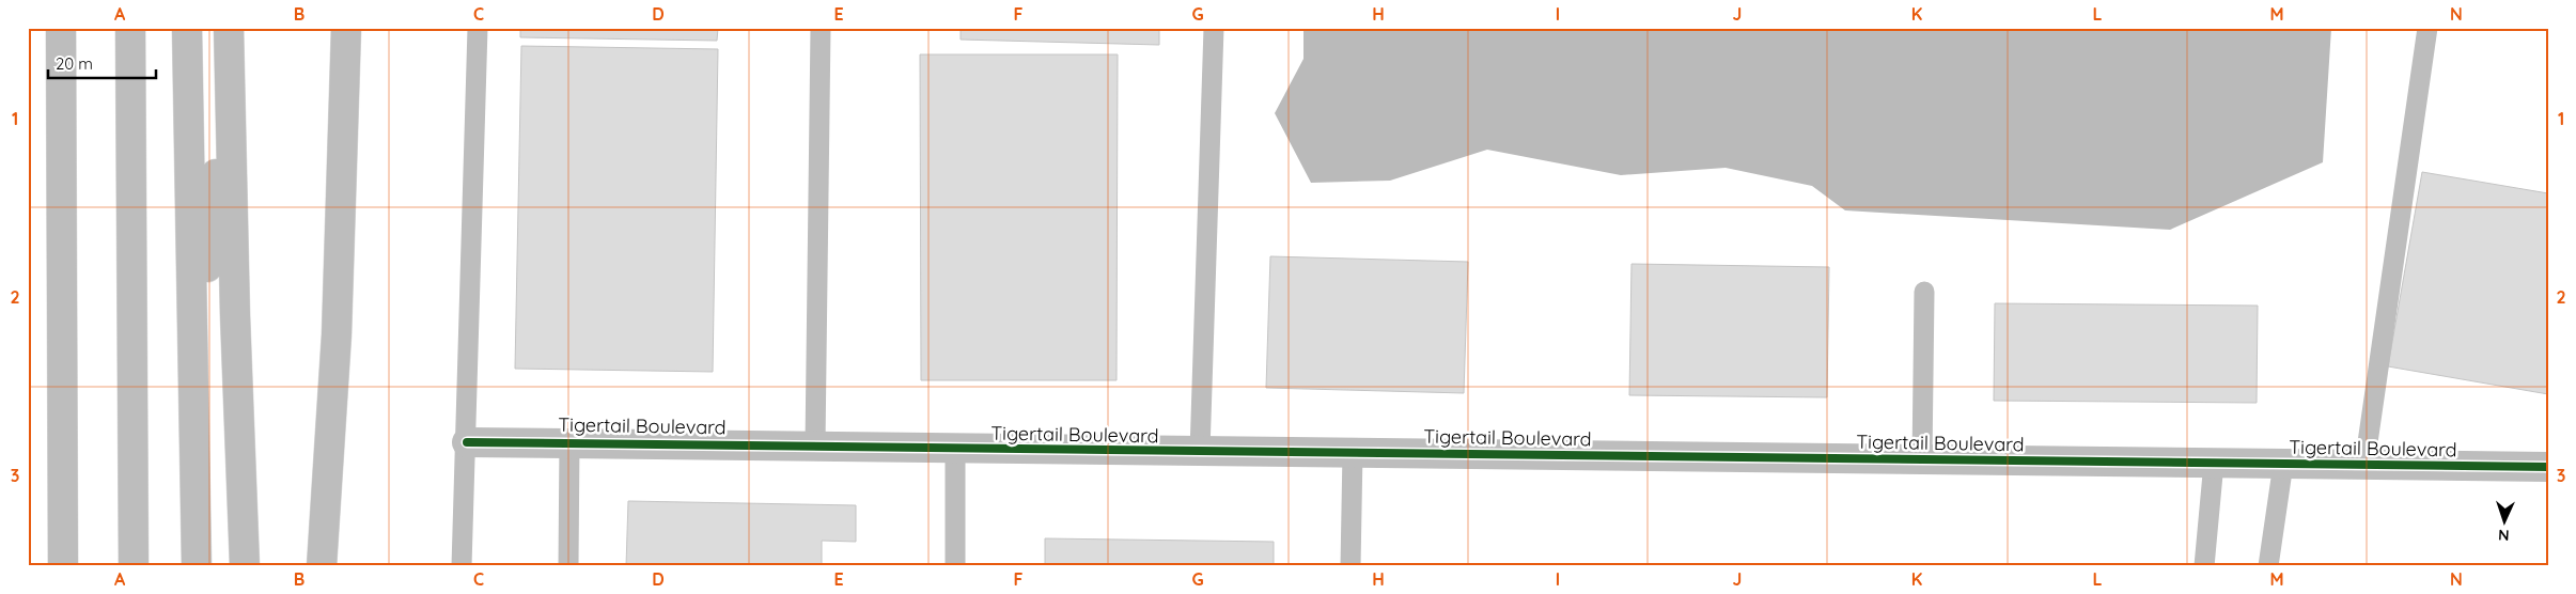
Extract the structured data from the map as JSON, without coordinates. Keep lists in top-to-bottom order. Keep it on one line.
{"streets":{"main road":["Tigertail Boulevard"]},"scale_bar":"20 m","north":"bottom","grid":{"columns":["A","B","C","D","E","F","G","H","I","J","K","L","M","N"],"rows":["1","2","3"]}}
